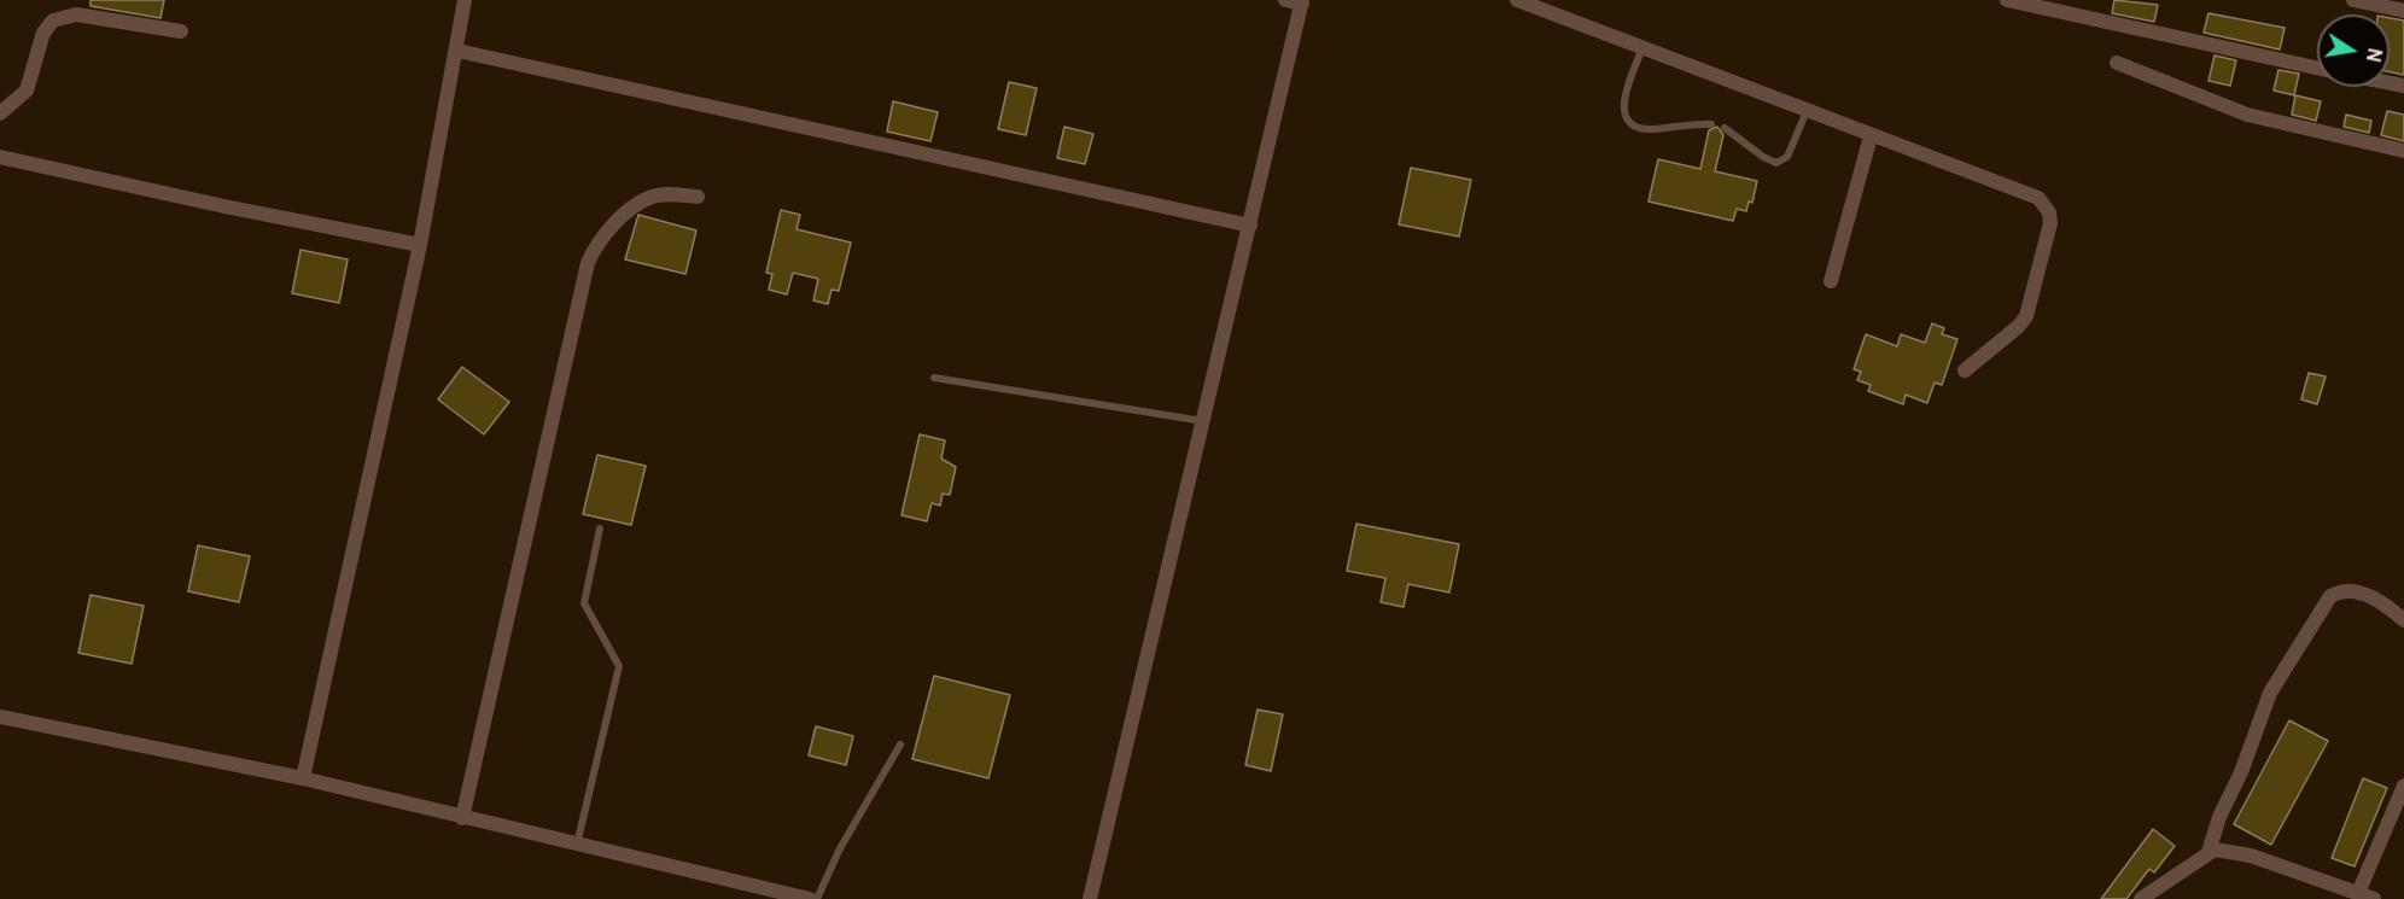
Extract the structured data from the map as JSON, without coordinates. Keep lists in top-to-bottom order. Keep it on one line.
{"north":"right"}
